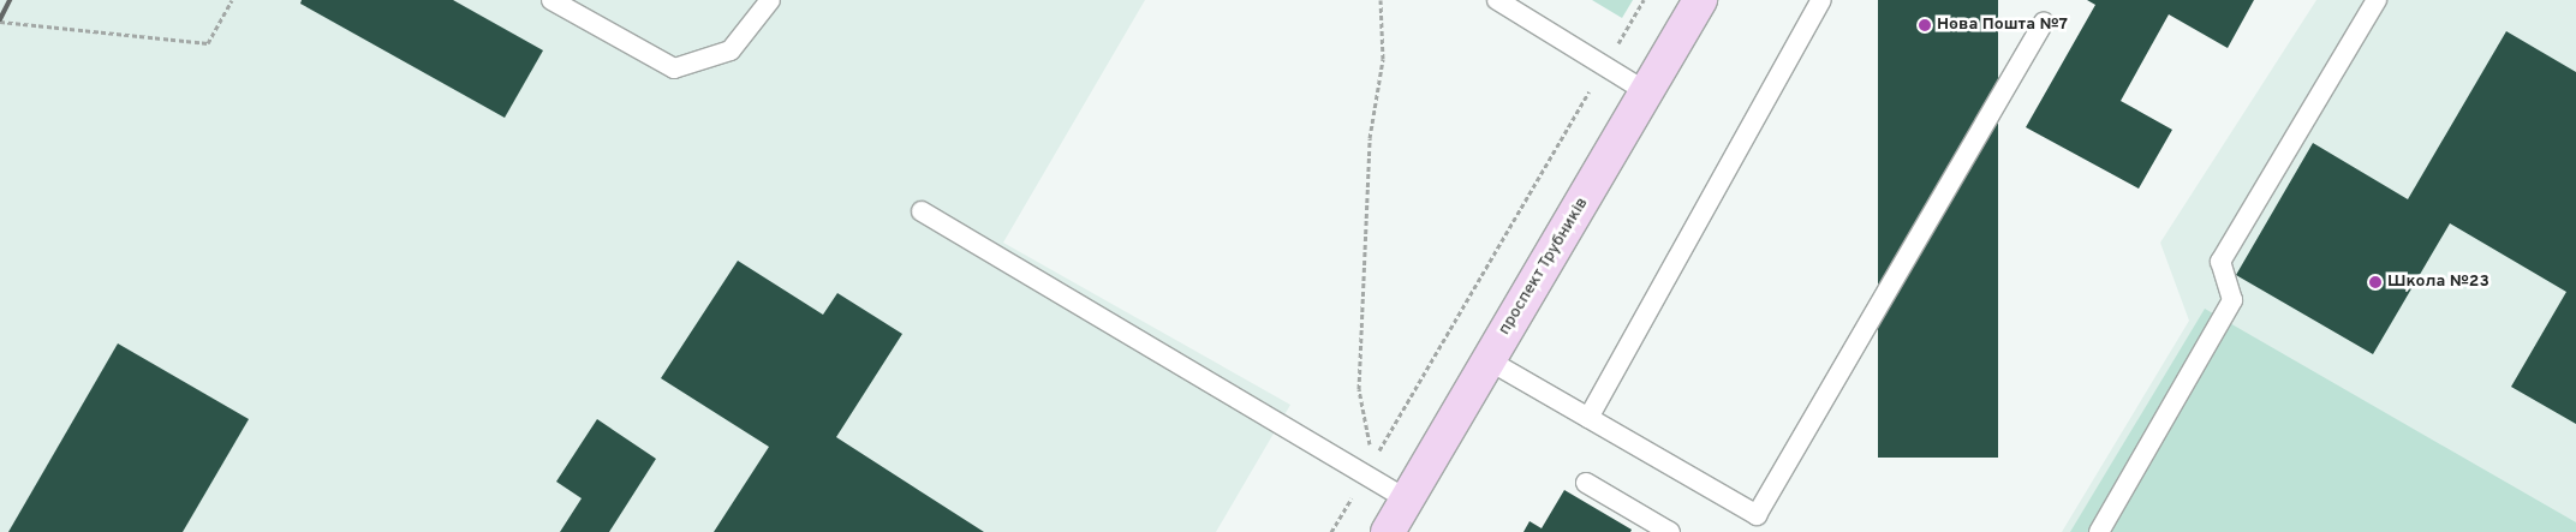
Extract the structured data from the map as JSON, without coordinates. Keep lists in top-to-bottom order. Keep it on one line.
{"streets":{"main road":["проспект Трубників"]},"places":["Нова Пошта №7","Школа №23"]}
